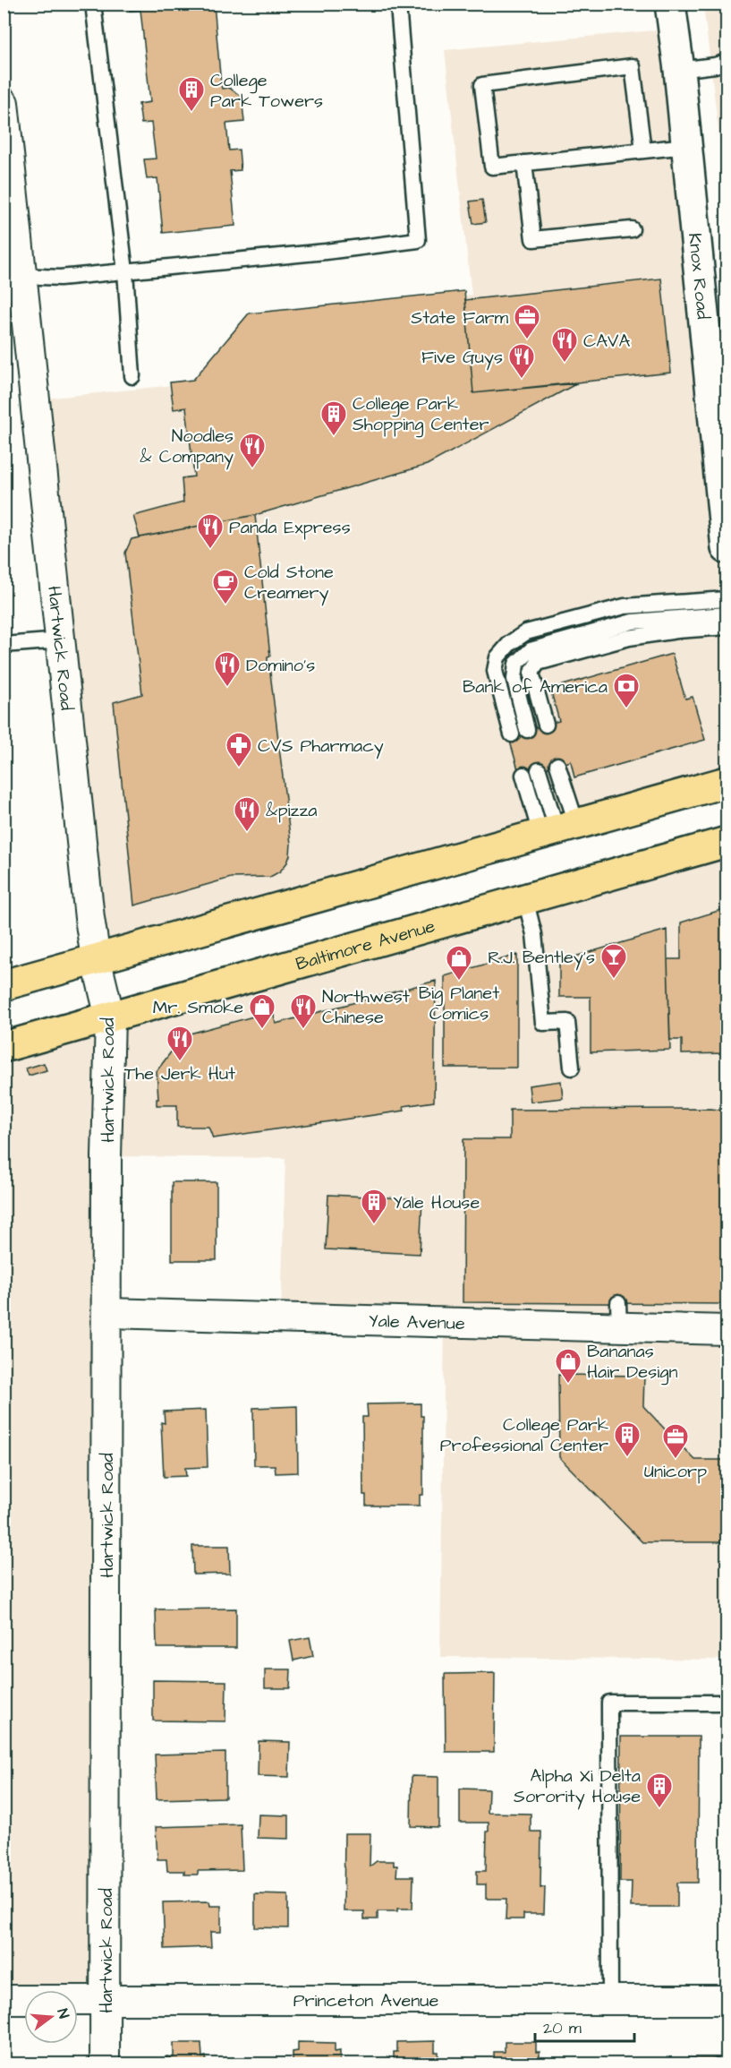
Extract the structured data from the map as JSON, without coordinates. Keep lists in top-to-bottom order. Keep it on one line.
{"streets":{"main road":["Baltimore Avenue"],"street":["Knox Road","Hartwick Road","Yale Avenue","Princeton Avenue"]},"crossings":[["Hartwick Road","Baltimore Avenue"],["Hartwick Road","Yale Avenue"],["Hartwick Road","Princeton Avenue"]],"places":{"building":["College Park Towers","College Park Shopping Center","Yale House","College Park Professional Center","Alpha Xi Delta Sorority House"],"office":["State Farm","Unicorp"],"restaurant":["CAVA","Five Guys","Noodles & Company","Panda Express","Domino's","&pizza","Northwest Chinese","The Jerk Hut"],"cafe":["Cold Stone Creamery"],"bank":["Bank of America"],"pharmacy":["CVS Pharmacy"],"bar":["R.J. Bentley's"],"shop":["Big Planet Comics","Mr. Smoke","Bananas Hair Design"]},"scale_bar":"20 m","north":"right"}
